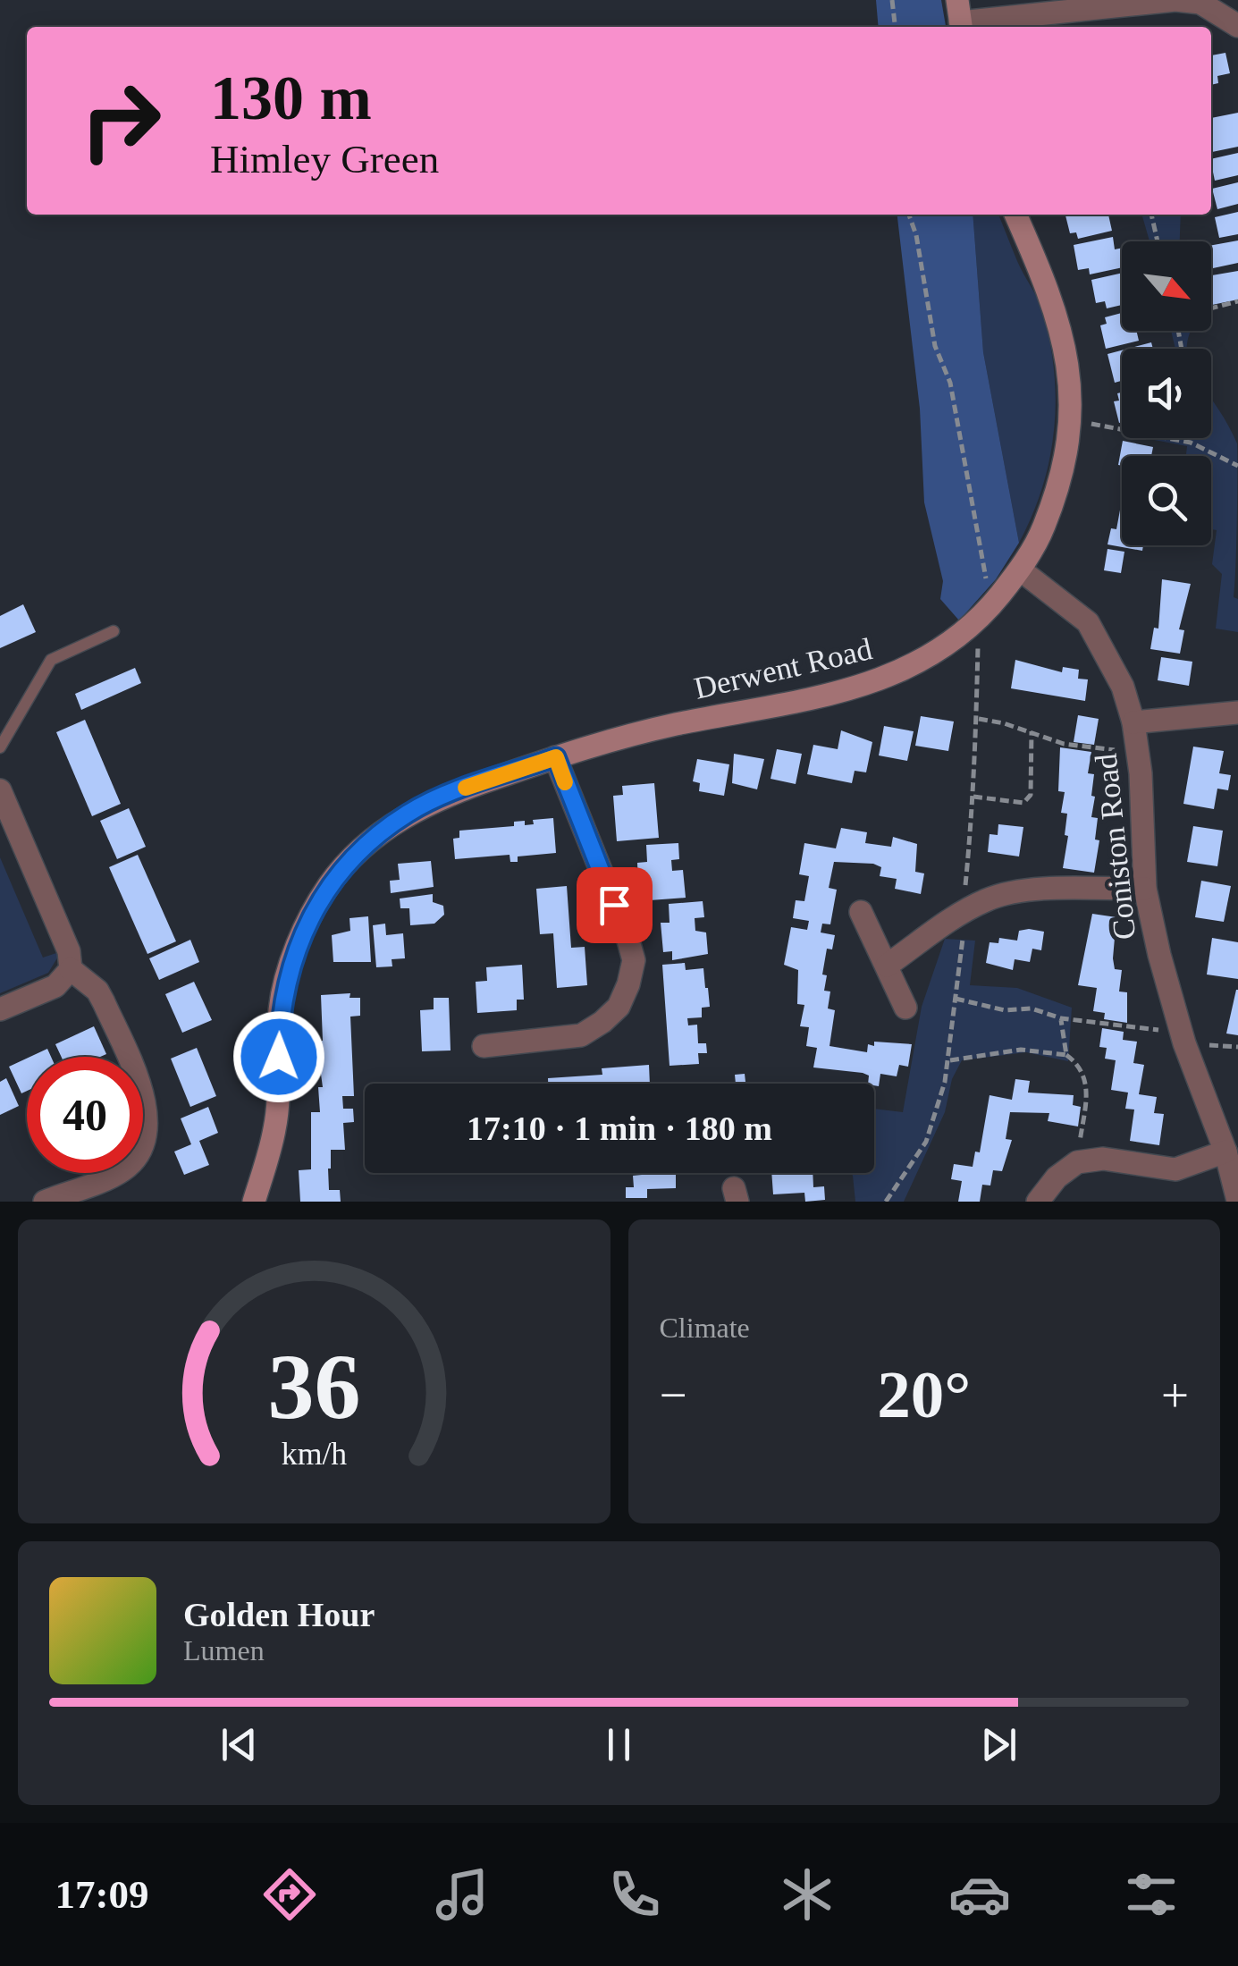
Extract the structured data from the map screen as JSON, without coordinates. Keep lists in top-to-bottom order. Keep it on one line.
{"streets":{"street":["Derwent Road","Coniston Road"]},"crossings":[["Derwent Road","Coniston Road"]],"north":"bottom right","page":{"turn":["130 m","Himley Green"],"limit":"40","trip":"17:10 · 1 min · 180 m","tile":"Climate","heat":["−","20°","+"],"song":["Golden Hour","Lumen"],"tabs":"17:09","gauge":["36","km/h"]}}
